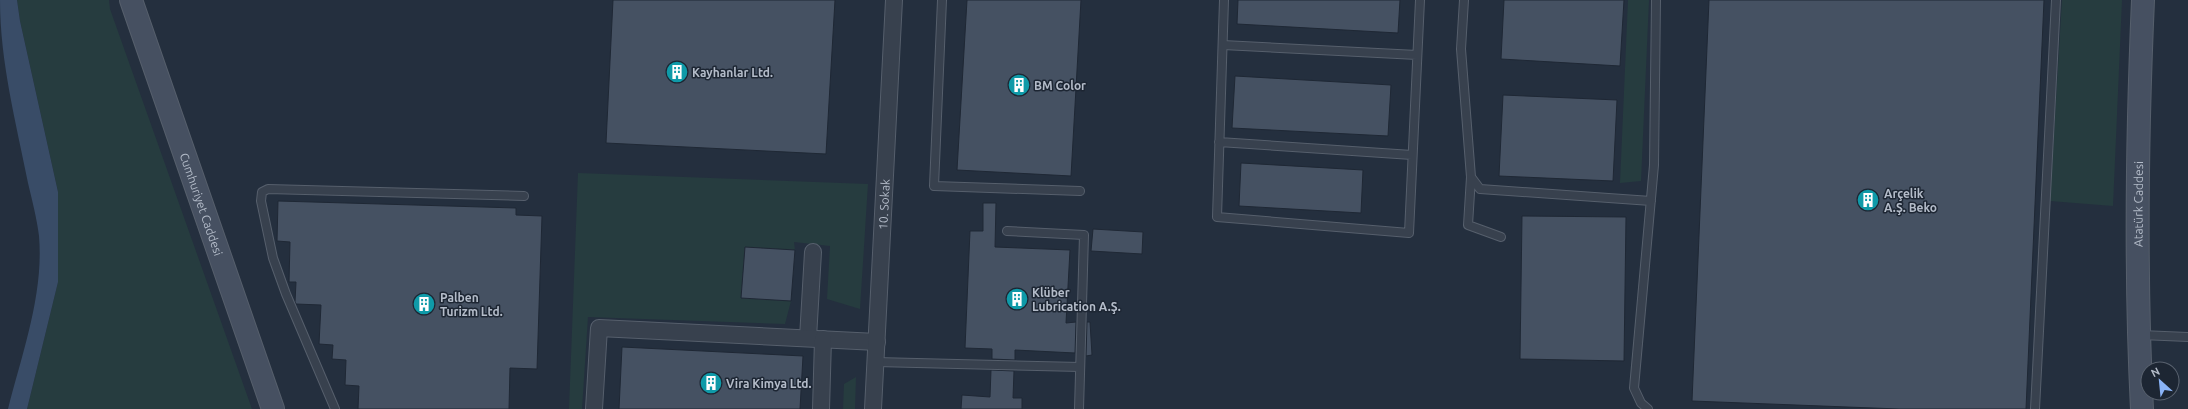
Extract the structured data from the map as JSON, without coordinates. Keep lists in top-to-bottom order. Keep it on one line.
{"streets":{"street":["Atatürk Caddesi","Cumhuriyet Caddesi","10. Sokak"]},"places":{"building":["Kayhanlar Ltd.","BM Color","Arçelik A.Ş. Beko","Klüber Lubrication A.Ş.","Palben Turizm Ltd.","Vira Kimya Ltd."]},"north":"top left"}
